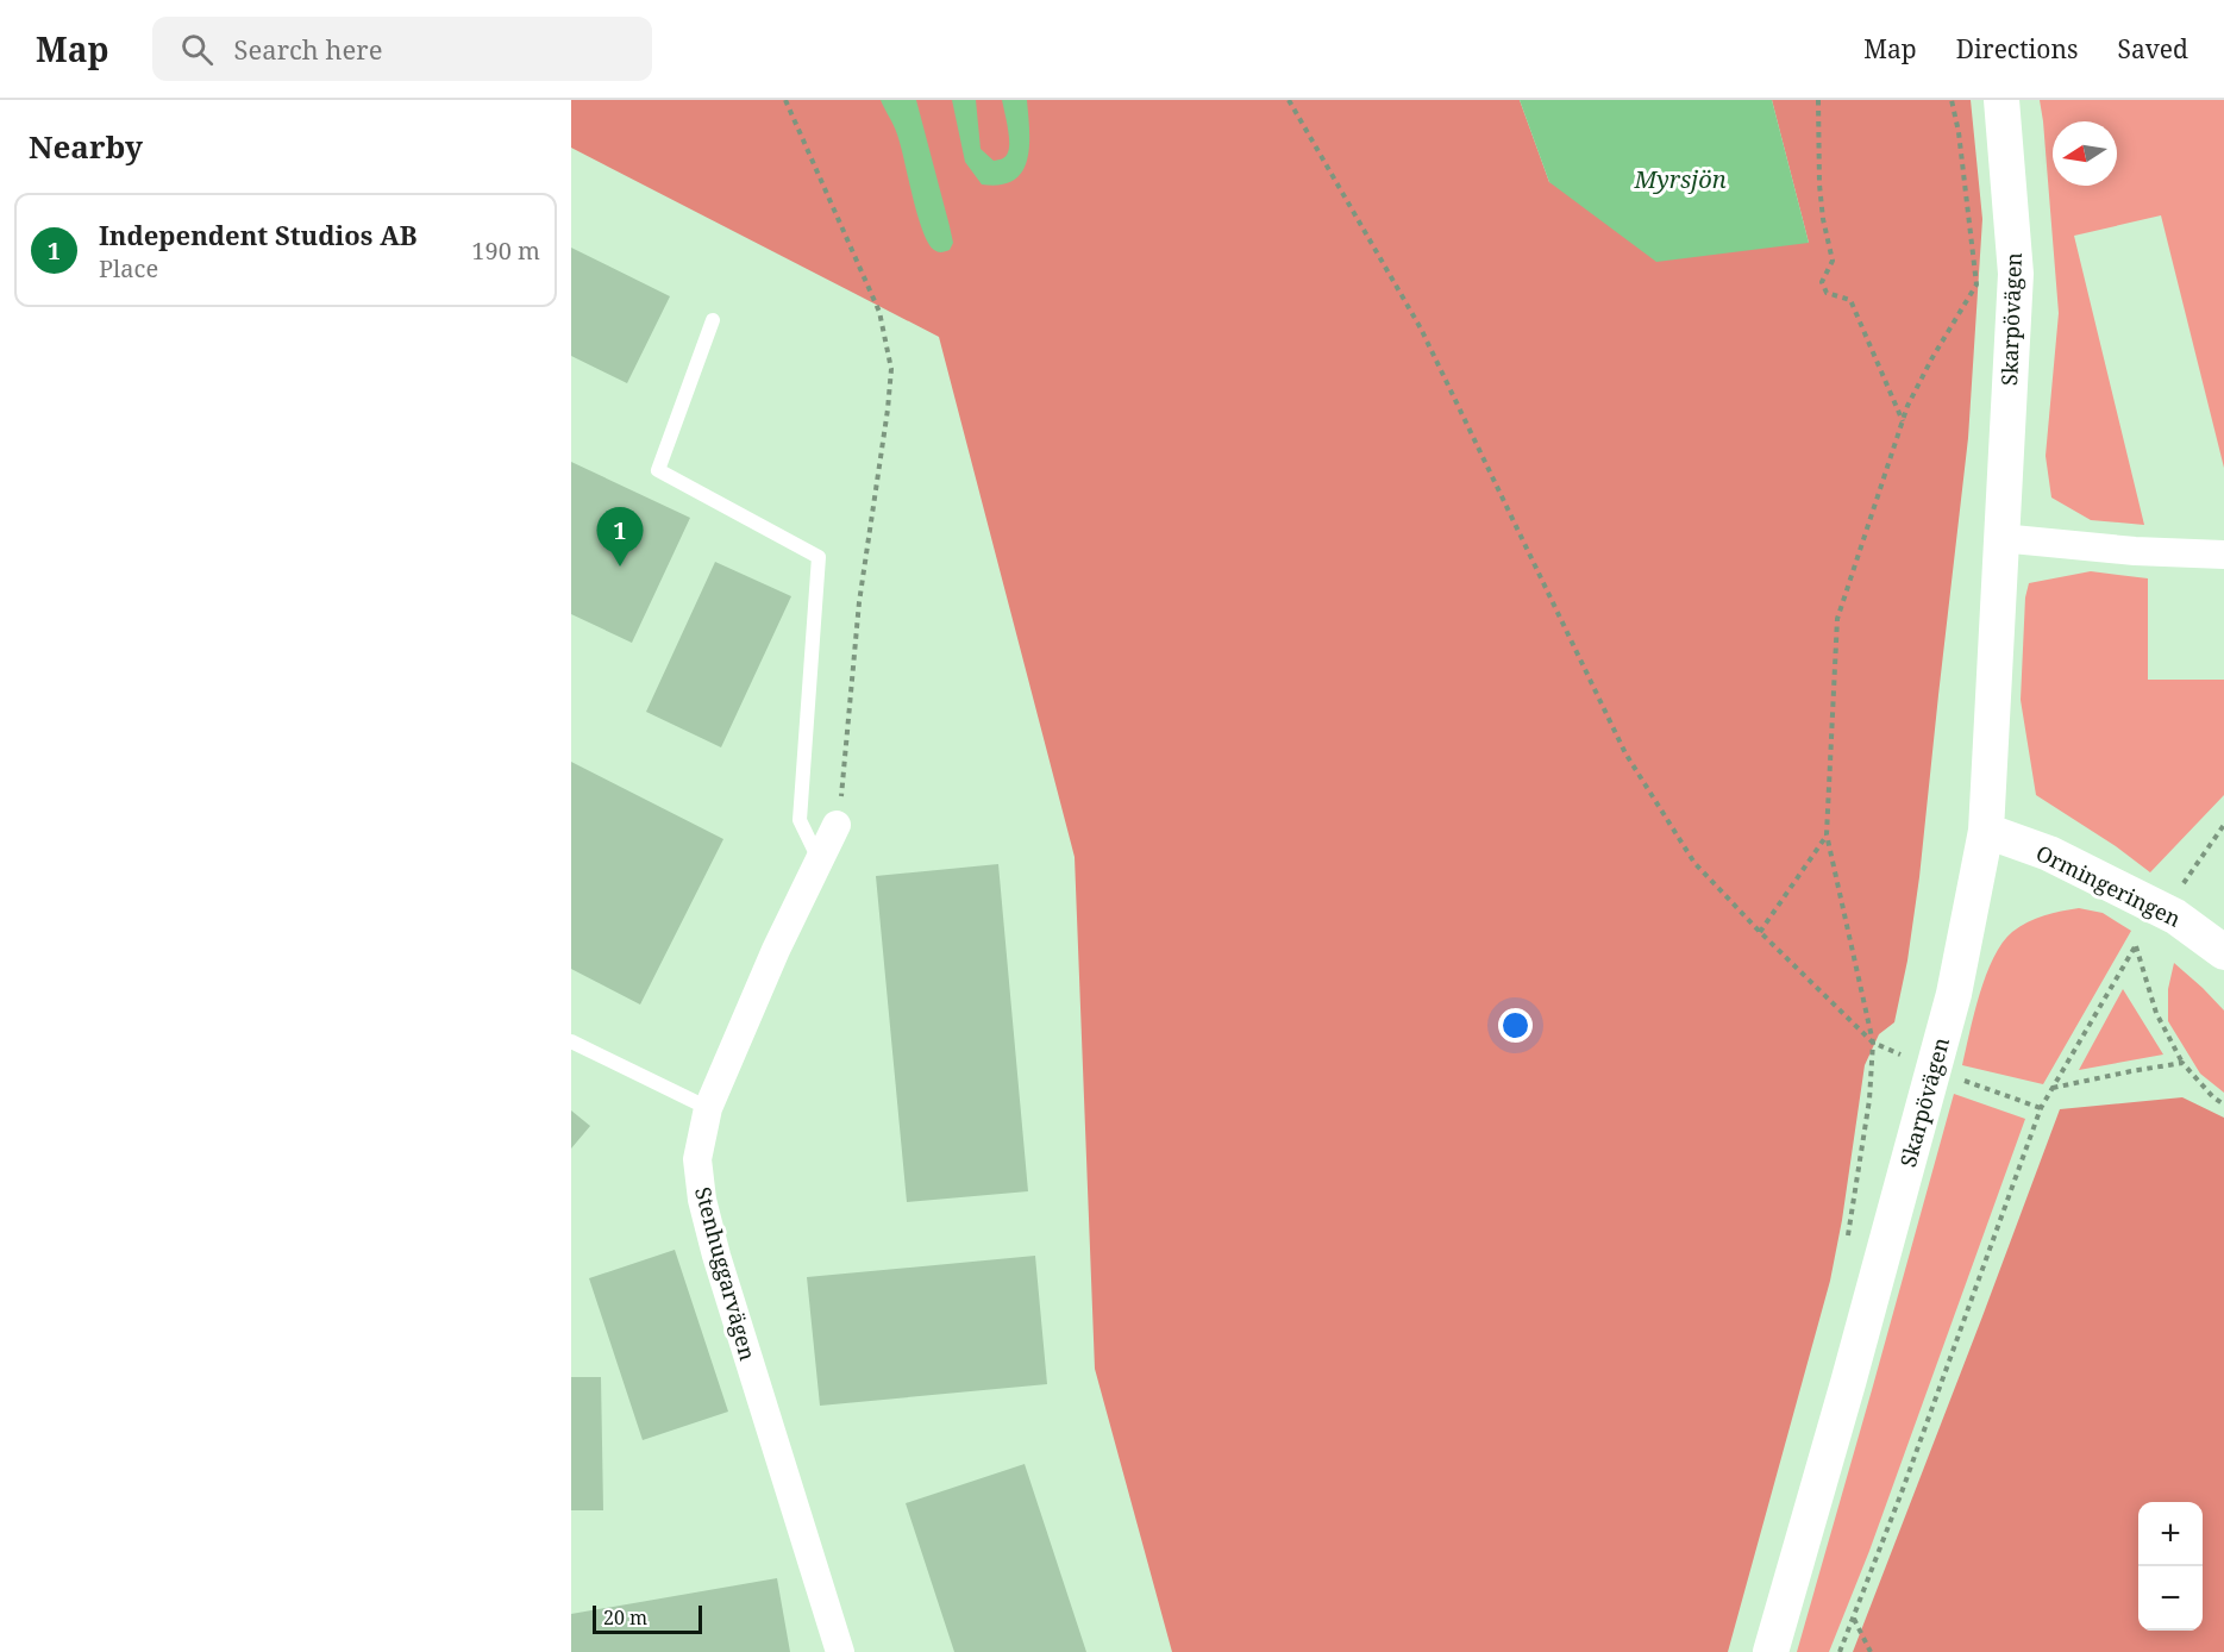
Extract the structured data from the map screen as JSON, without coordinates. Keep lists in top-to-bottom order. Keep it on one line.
{"streets":{"street":["Skarpövägen","Ormingeringen","Stenhuggarvägen"]},"crossings":[["Skarpövägen","Ormingeringen"]],"water":["Myrsjön"],"scale_bar":"20 m","north":"left","page":{"header":"Map","search":"Search here","nav":["Map","Directions","Saved"],"heading":"Nearby","list":[{"mark":"1","name":"Independent Studios AB","note":"Place","value":"190 m"}],"pins":"1","map_buttons":["+","−"],"scale":"20 m"}}
